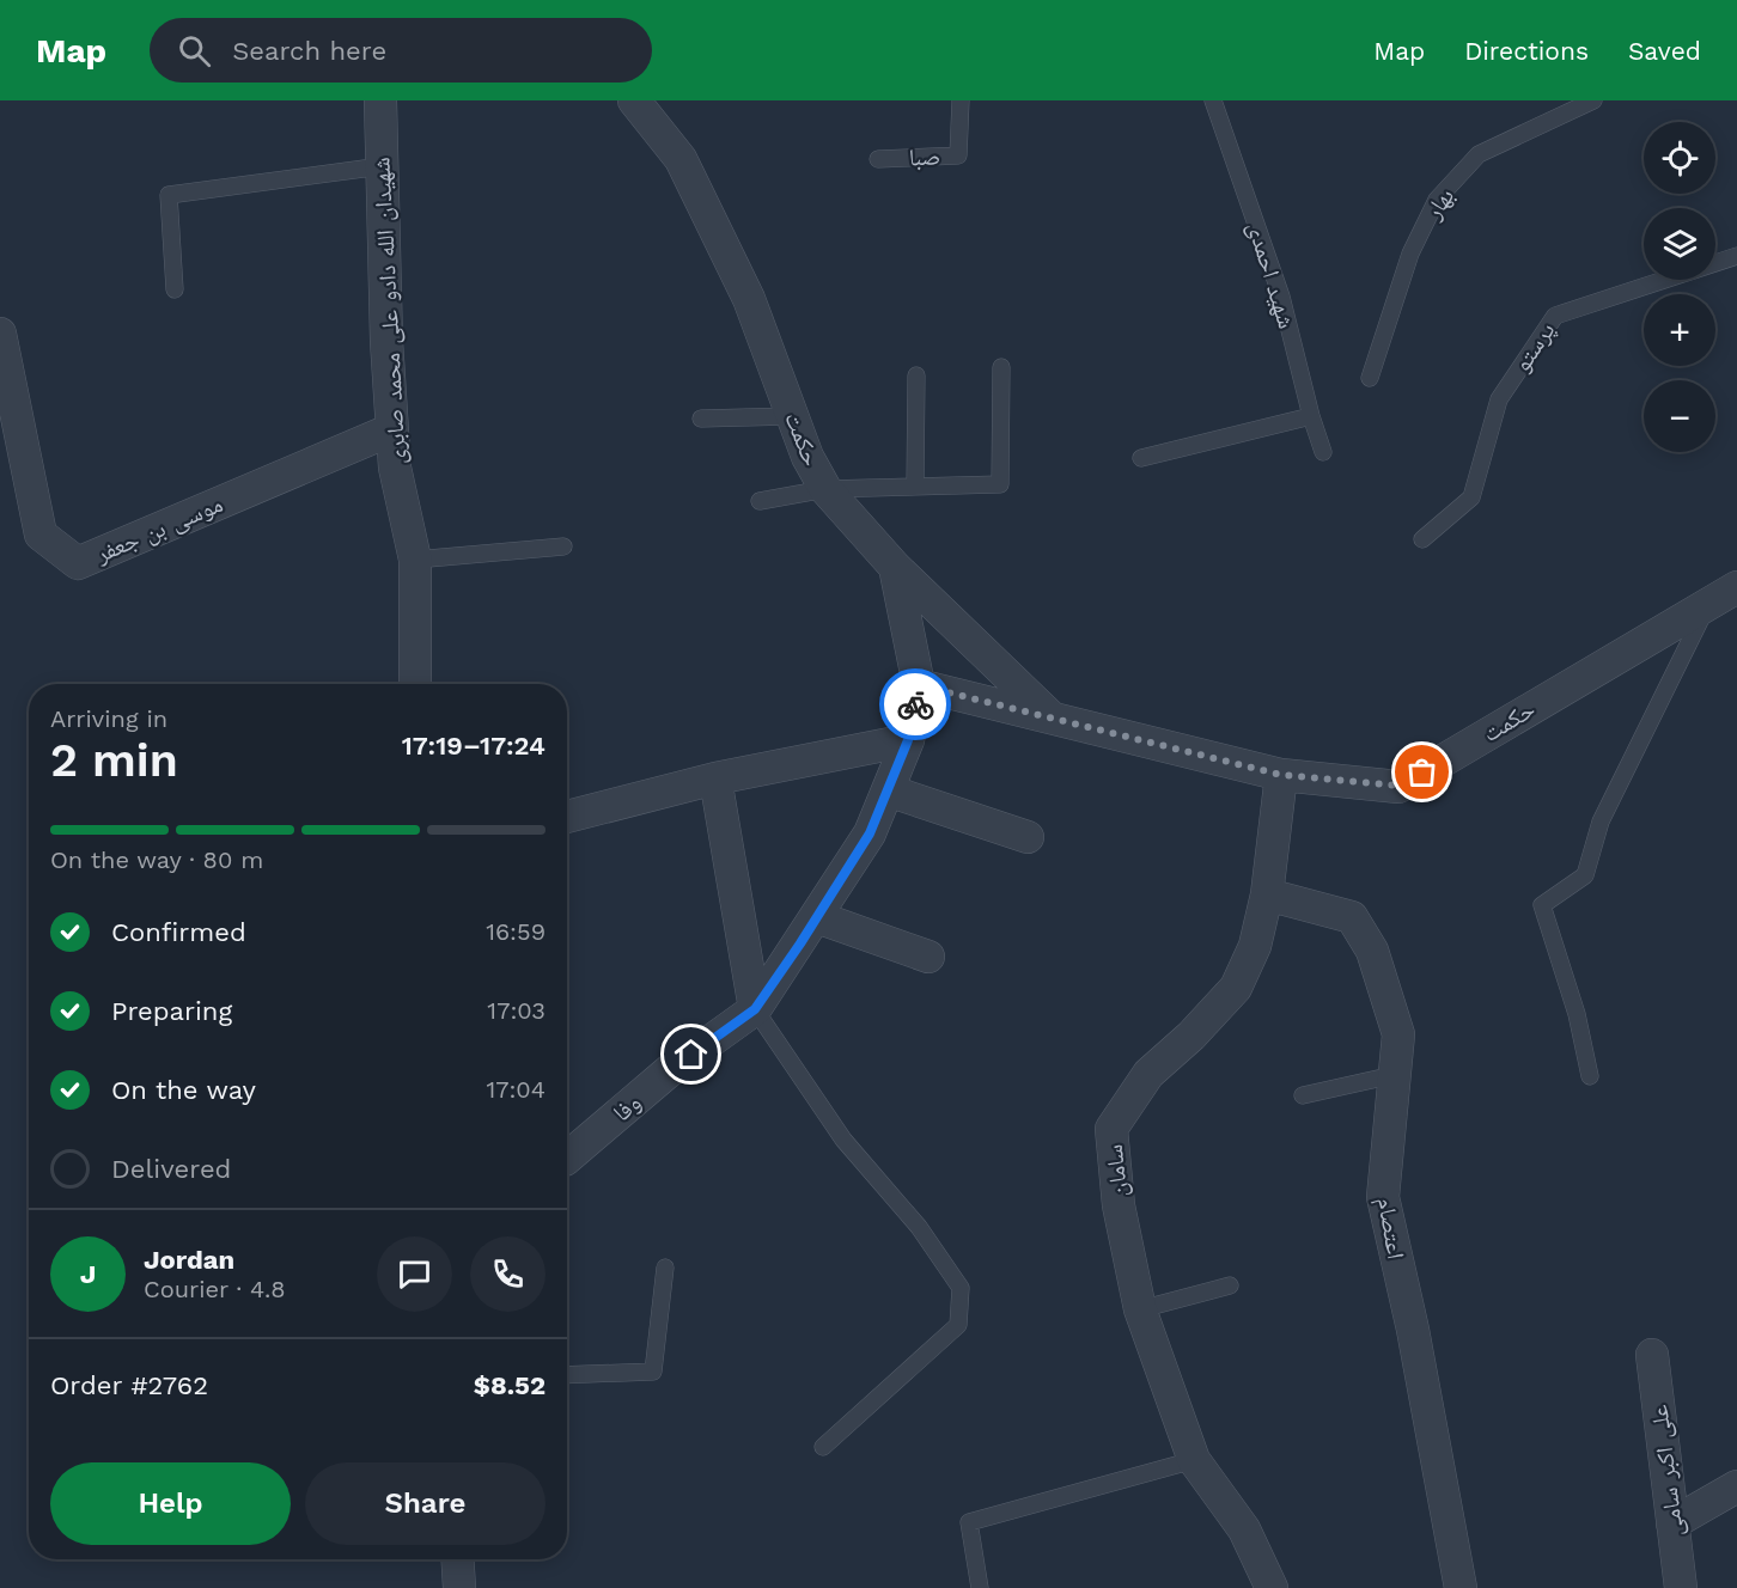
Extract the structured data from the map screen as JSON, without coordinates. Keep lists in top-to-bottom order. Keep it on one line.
{"streets":{"street":["شهیدان الله دادو علی محمد صابری","حکمت","موسی بن جعفر","وفا","سامان","اعتصام","علی اکبر سامی"],"lane":["صبا","بهار","شهید احمدی","پرستو"]},"crossings":[["شهیدان الله دادو علی محمد صابری","موسی بن جعفر"],["حکمت","وفا"],["حکمت","سامان"],["سامان","اعتصام"]],"page":{"header":"Map","search":"Search here","nav":["Map","Directions","Saved"],"map_buttons":["+","−"],"heading":["2 min","Arriving in","17:19–17:24"],"panel":["Jordan","Courier · 4.8","Order #2762","$8.52"],"bar":"On the way · 80 m","list":[["Confirmed","16:59"],["Preparing","17:03"],["On the way","17:04"],"Delivered"],"round":"J","buttons":["Help","Share"]}}
